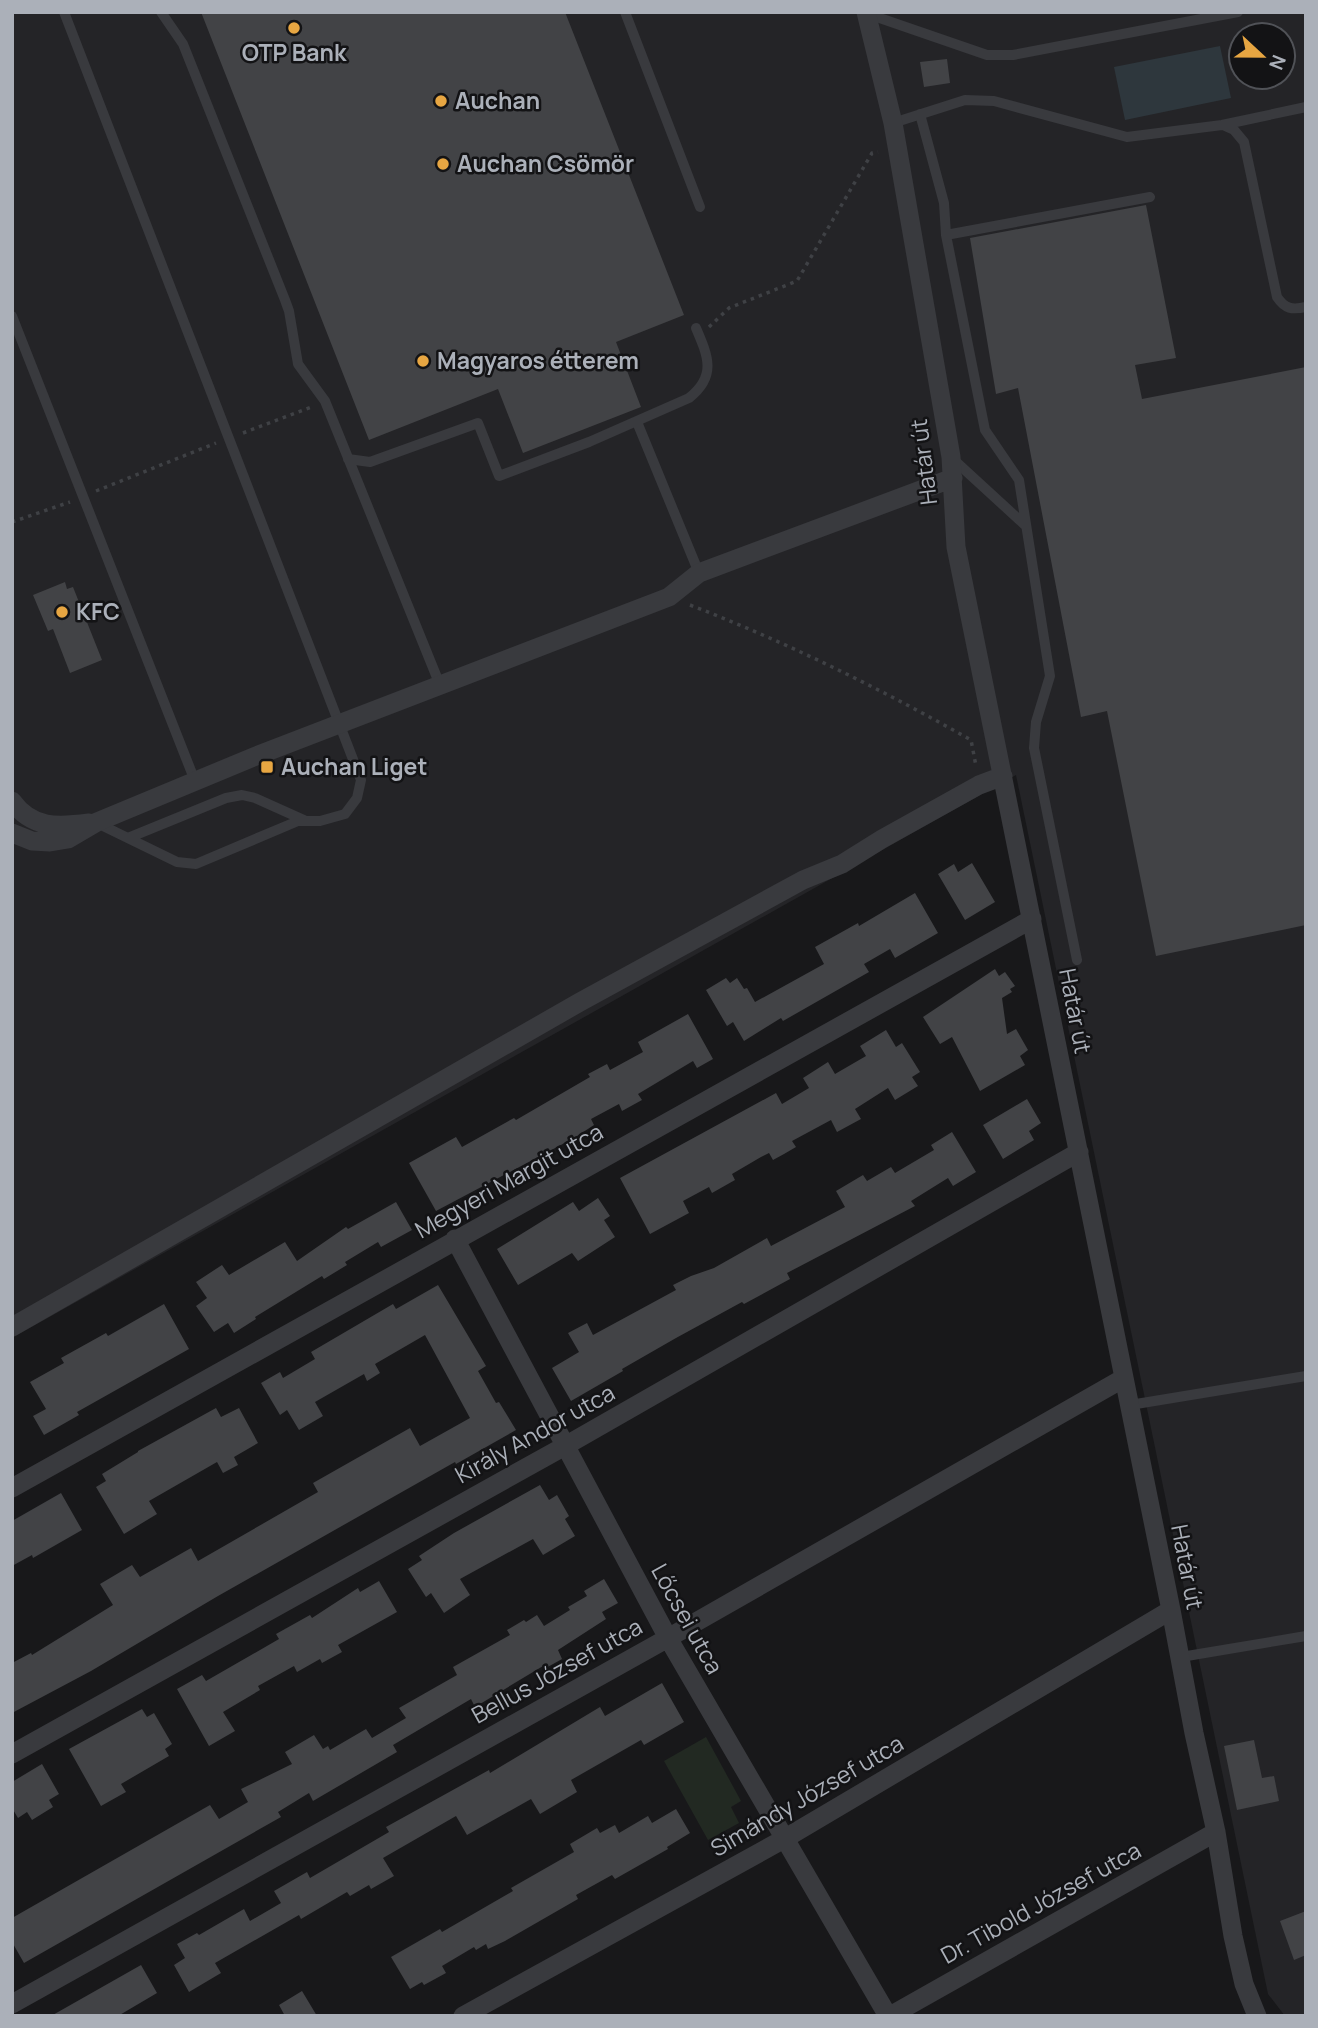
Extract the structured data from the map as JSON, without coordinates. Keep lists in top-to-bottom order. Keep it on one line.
{"streets":{"street":["Határ út","Megyeri Margit utca","Király Andor utca","Lőcsei utca","Bellus József utca","Simándy József utca","Dr. Tibold József utca"]},"crossings":[["Határ út","Megyeri Margit utca"],["Határ út","Király Andor utca"],["Határ út","Bellus József utca"],["Határ út","Simándy József utca"],["Határ út","Dr. Tibold József utca"],["Megyeri Margit utca","Lőcsei utca"],["Király Andor utca","Lőcsei utca"],["Lőcsei utca","Bellus József utca"],["Lőcsei utca","Simándy József utca"],["Lőcsei utca","Dr. Tibold József utca"]],"places":{"other":["OTP Bank","Auchan","Auchan Csömör","Magyaros étterem","KFC"],"transit":["Auchan Liget"]},"north":"right"}
